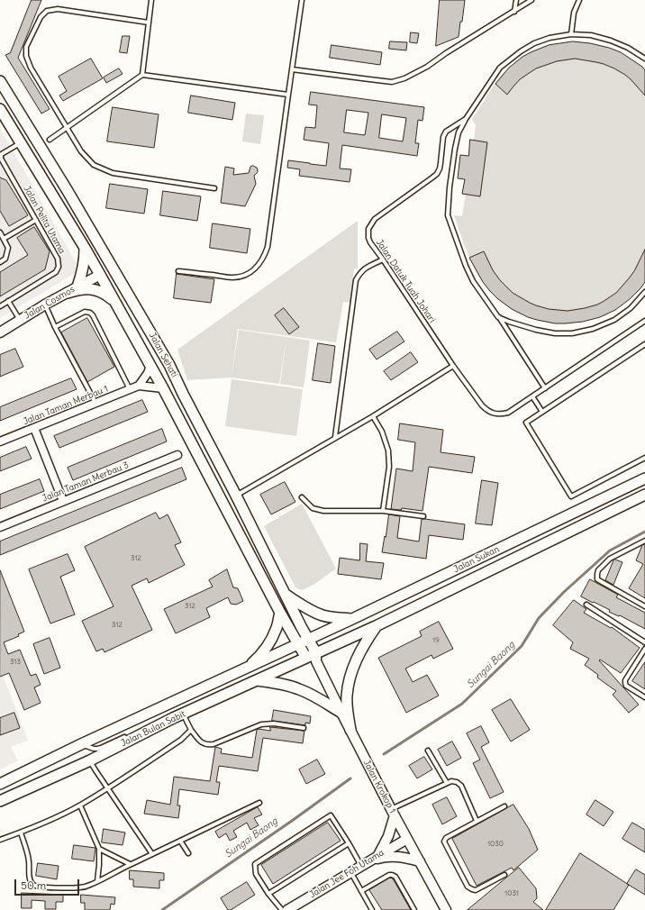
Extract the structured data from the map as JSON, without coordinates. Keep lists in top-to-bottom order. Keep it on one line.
{"streets":{"main road":["Jalan Sehati","Jalan Sukan","Jalan Bulan Sabit"],"street":["Jalan Cosmos","Jalan Taman Merbau 1","Jalan Taman Merbau 3","Jalan Krokop 1","Jalan Jee Foh Utama"],"lane":["Jalan Pelita Utama","Jalan Datuk Tuah Johari"]},"crossings":[["Jalan Cosmos","Jalan Sehati"],["Jalan Sehati","Jalan Sukan"],["Jalan Sehati","Jalan Bulan Sabit"],["Jalan Sehati","Jalan Krokop 1"],["Jalan Sukan","Jalan Bulan Sabit"],["Jalan Sukan","Jalan Krokop 1"],["Jalan Krokop 1","Jalan Jee Foh Utama"]],"water":["Sungai Baong"],"house_numbers":["312","312","312","19","313","1030","1031"],"scale_bar":"50 m"}
